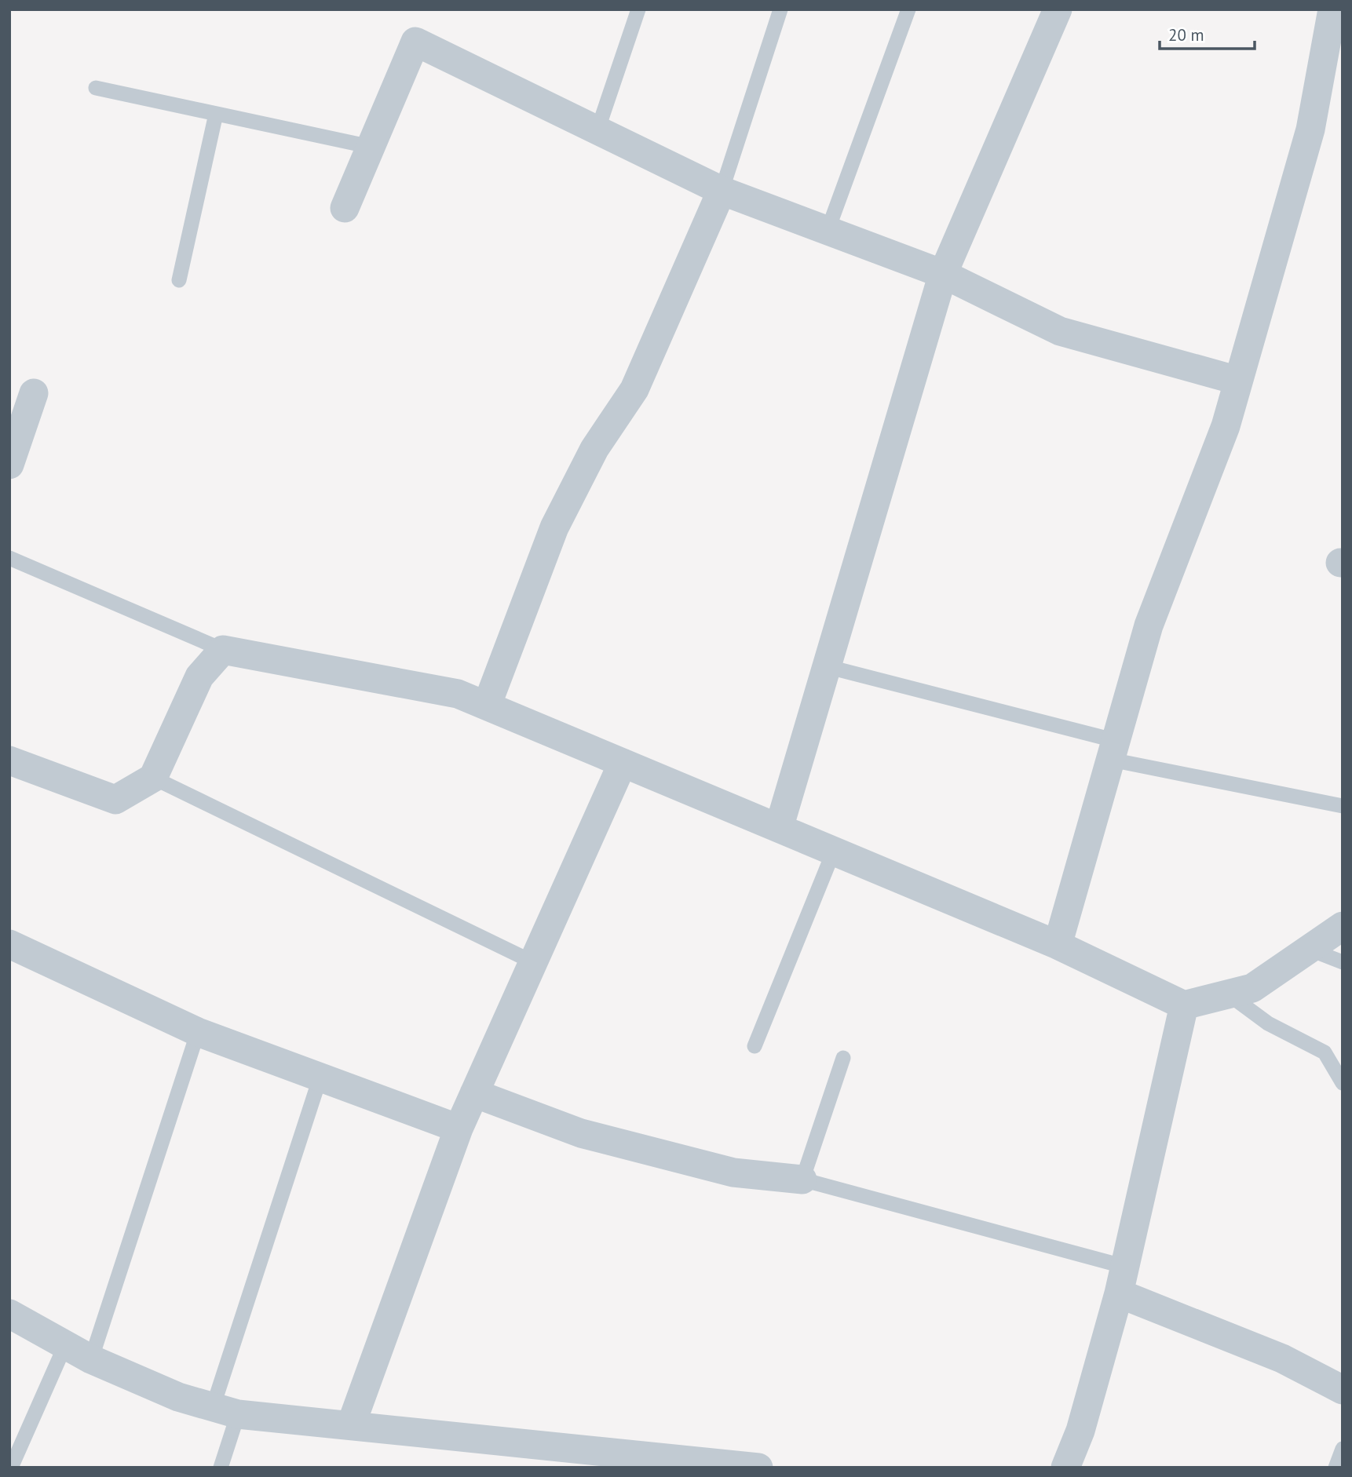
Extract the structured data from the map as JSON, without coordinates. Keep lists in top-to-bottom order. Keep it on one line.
{"scale_bar":"20 m"}
